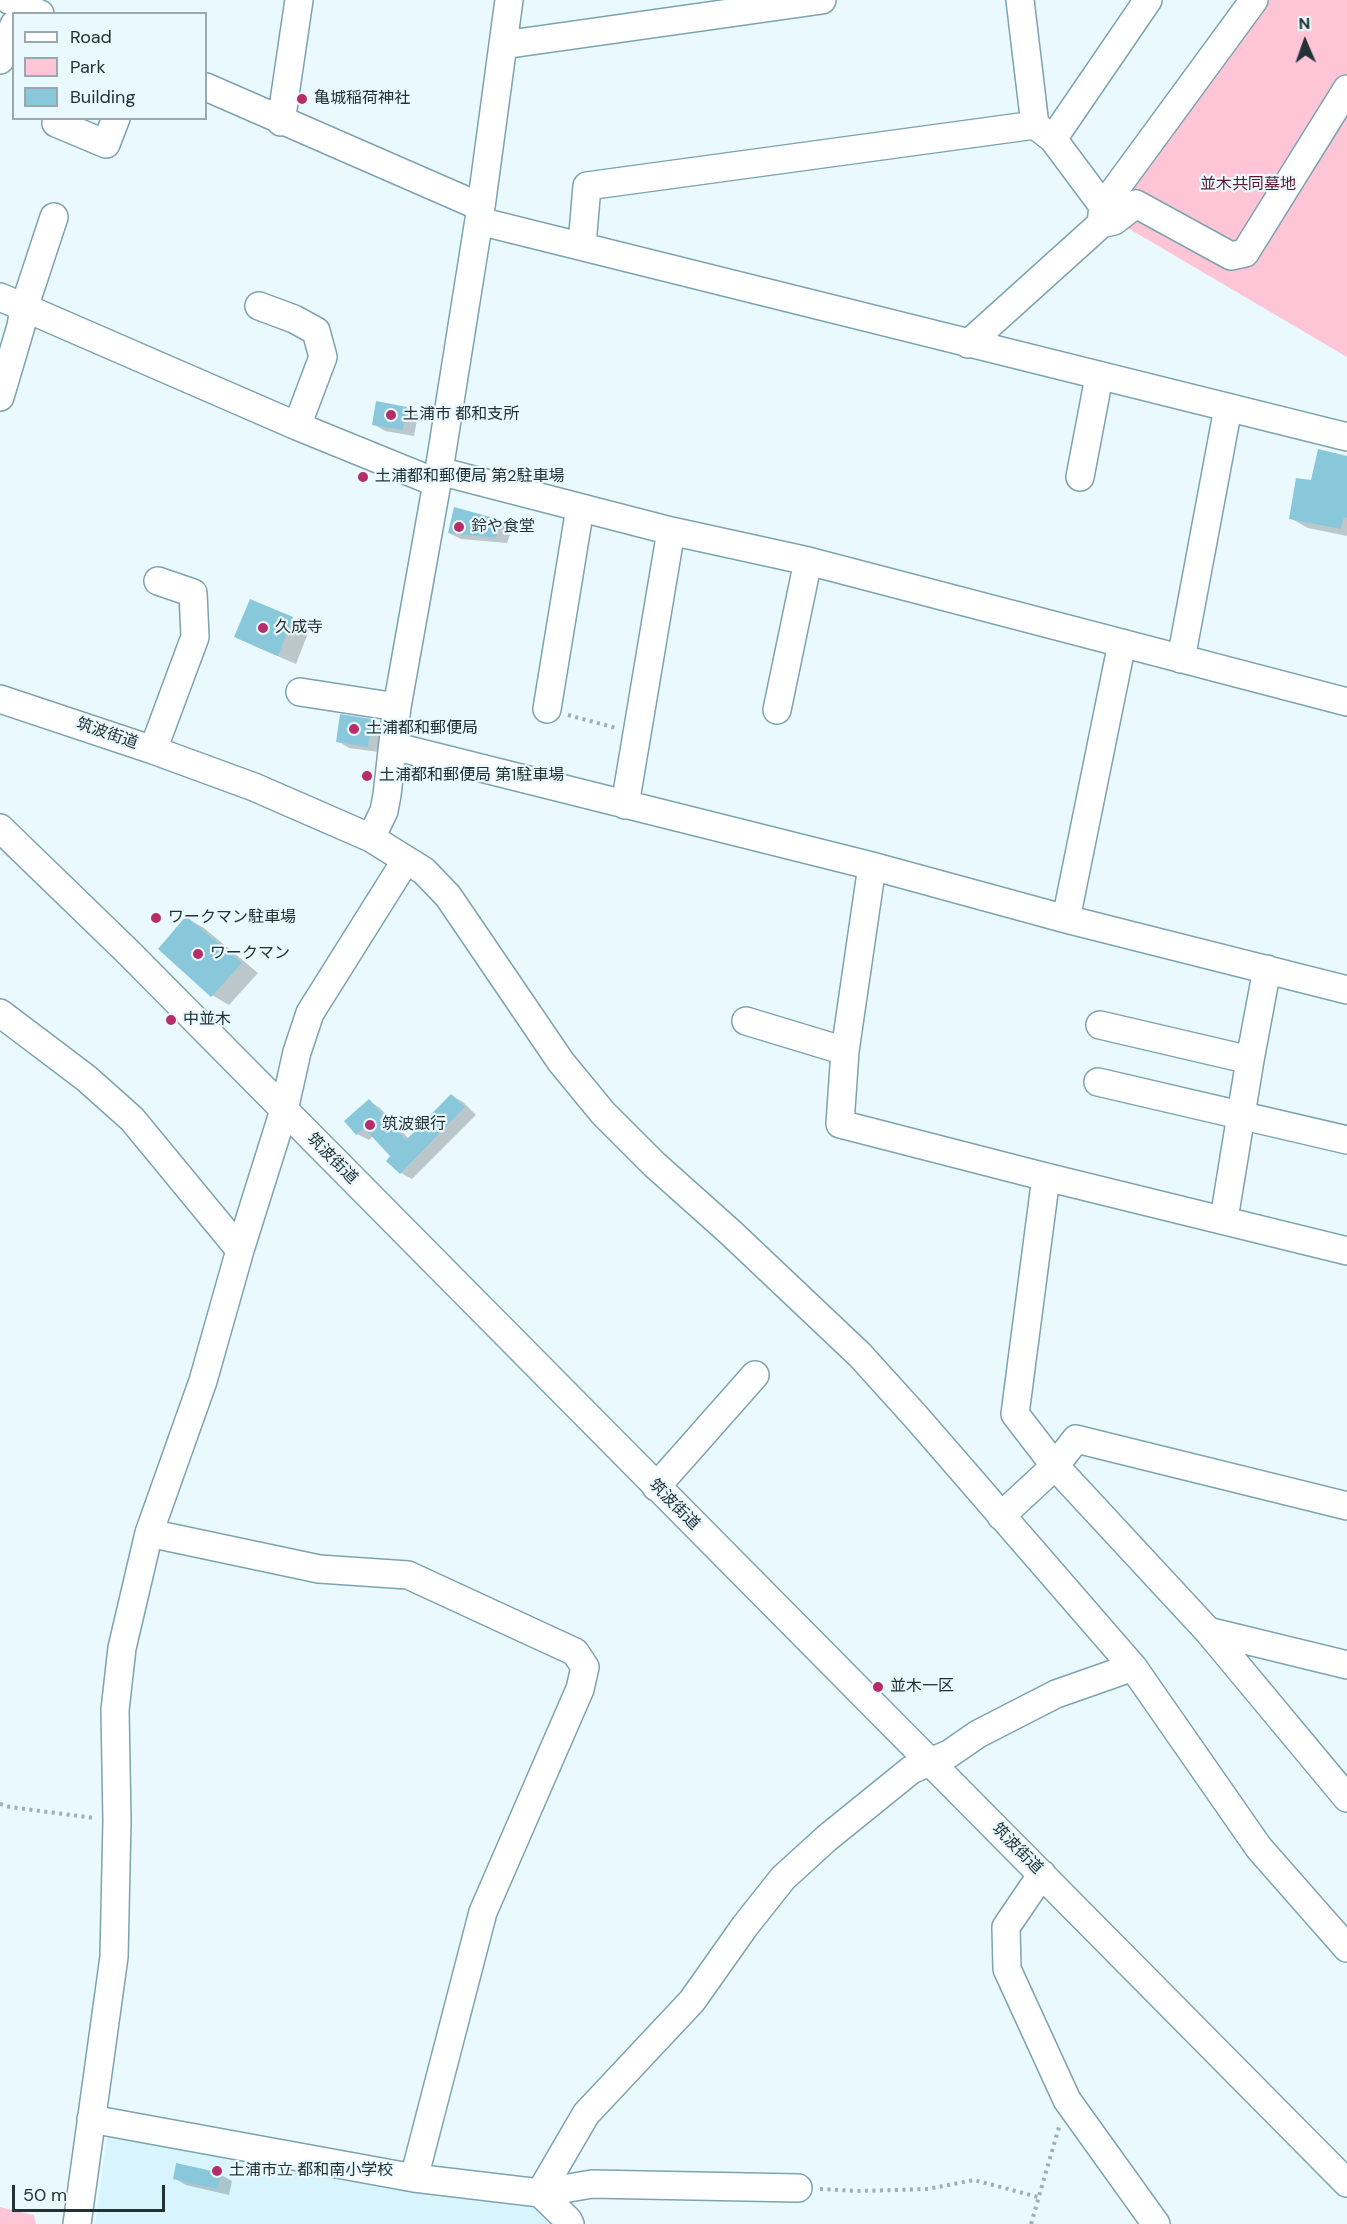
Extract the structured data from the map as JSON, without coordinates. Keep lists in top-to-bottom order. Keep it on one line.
{"streets":{"street":["筑波街道"]},"parks":["並木共同墓地"],"places":["亀城稲荷神社","土浦市 都和支所","土浦都和郵便局 第2駐車場","鈴や食堂","久成寺","土浦都和郵便局","土浦都和郵便局 第1駐車場","ワークマン駐車場","ワークマン","中並木","筑波銀行","並木一区","土浦市立 都和南小学校"],"legend":["Road","Park","Building"],"scale_bar":"50 m","north":"top"}
